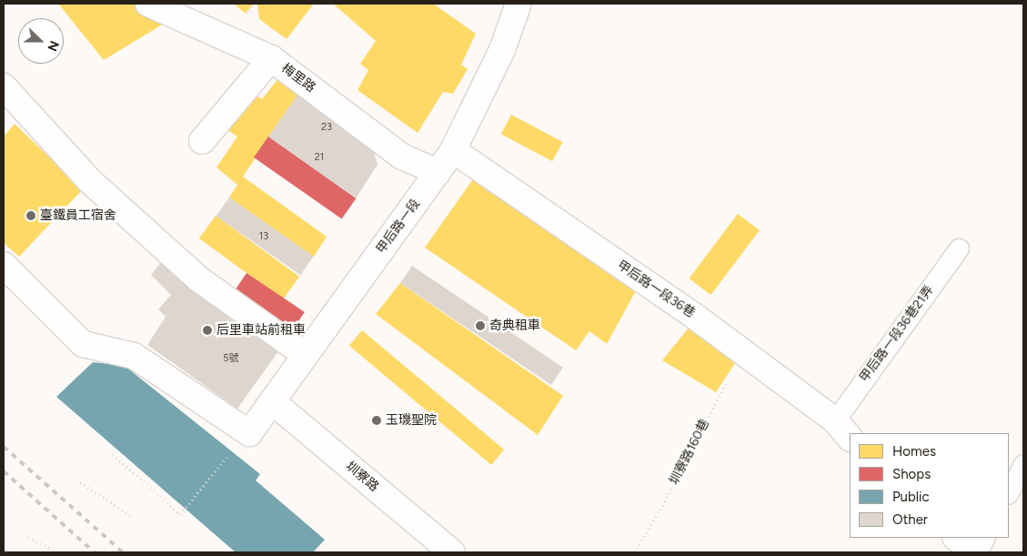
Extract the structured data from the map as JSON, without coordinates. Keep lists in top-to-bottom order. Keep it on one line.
{"streets":{"street":["梅里路","甲后路一段","甲后路一段36巷","圳寮路"],"lane":["甲后路一段36巷21弄"],"path":["圳寮路160巷"]},"crossings":[["梅里路","甲后路一段"],["甲后路一段","甲后路一段36巷"],["甲后路一段","圳寮路"],["甲后路一段36巷","甲后路一段36巷21弄"],["甲后路一段36巷","圳寮路160巷"]],"places":["臺鐵員工宿舍","奇典租車","后里車站前租車","玉璣聖院"],"house_numbers":["23","21","13","5號"],"legend":["Homes","Shops","Public","Other"],"north":"right"}
